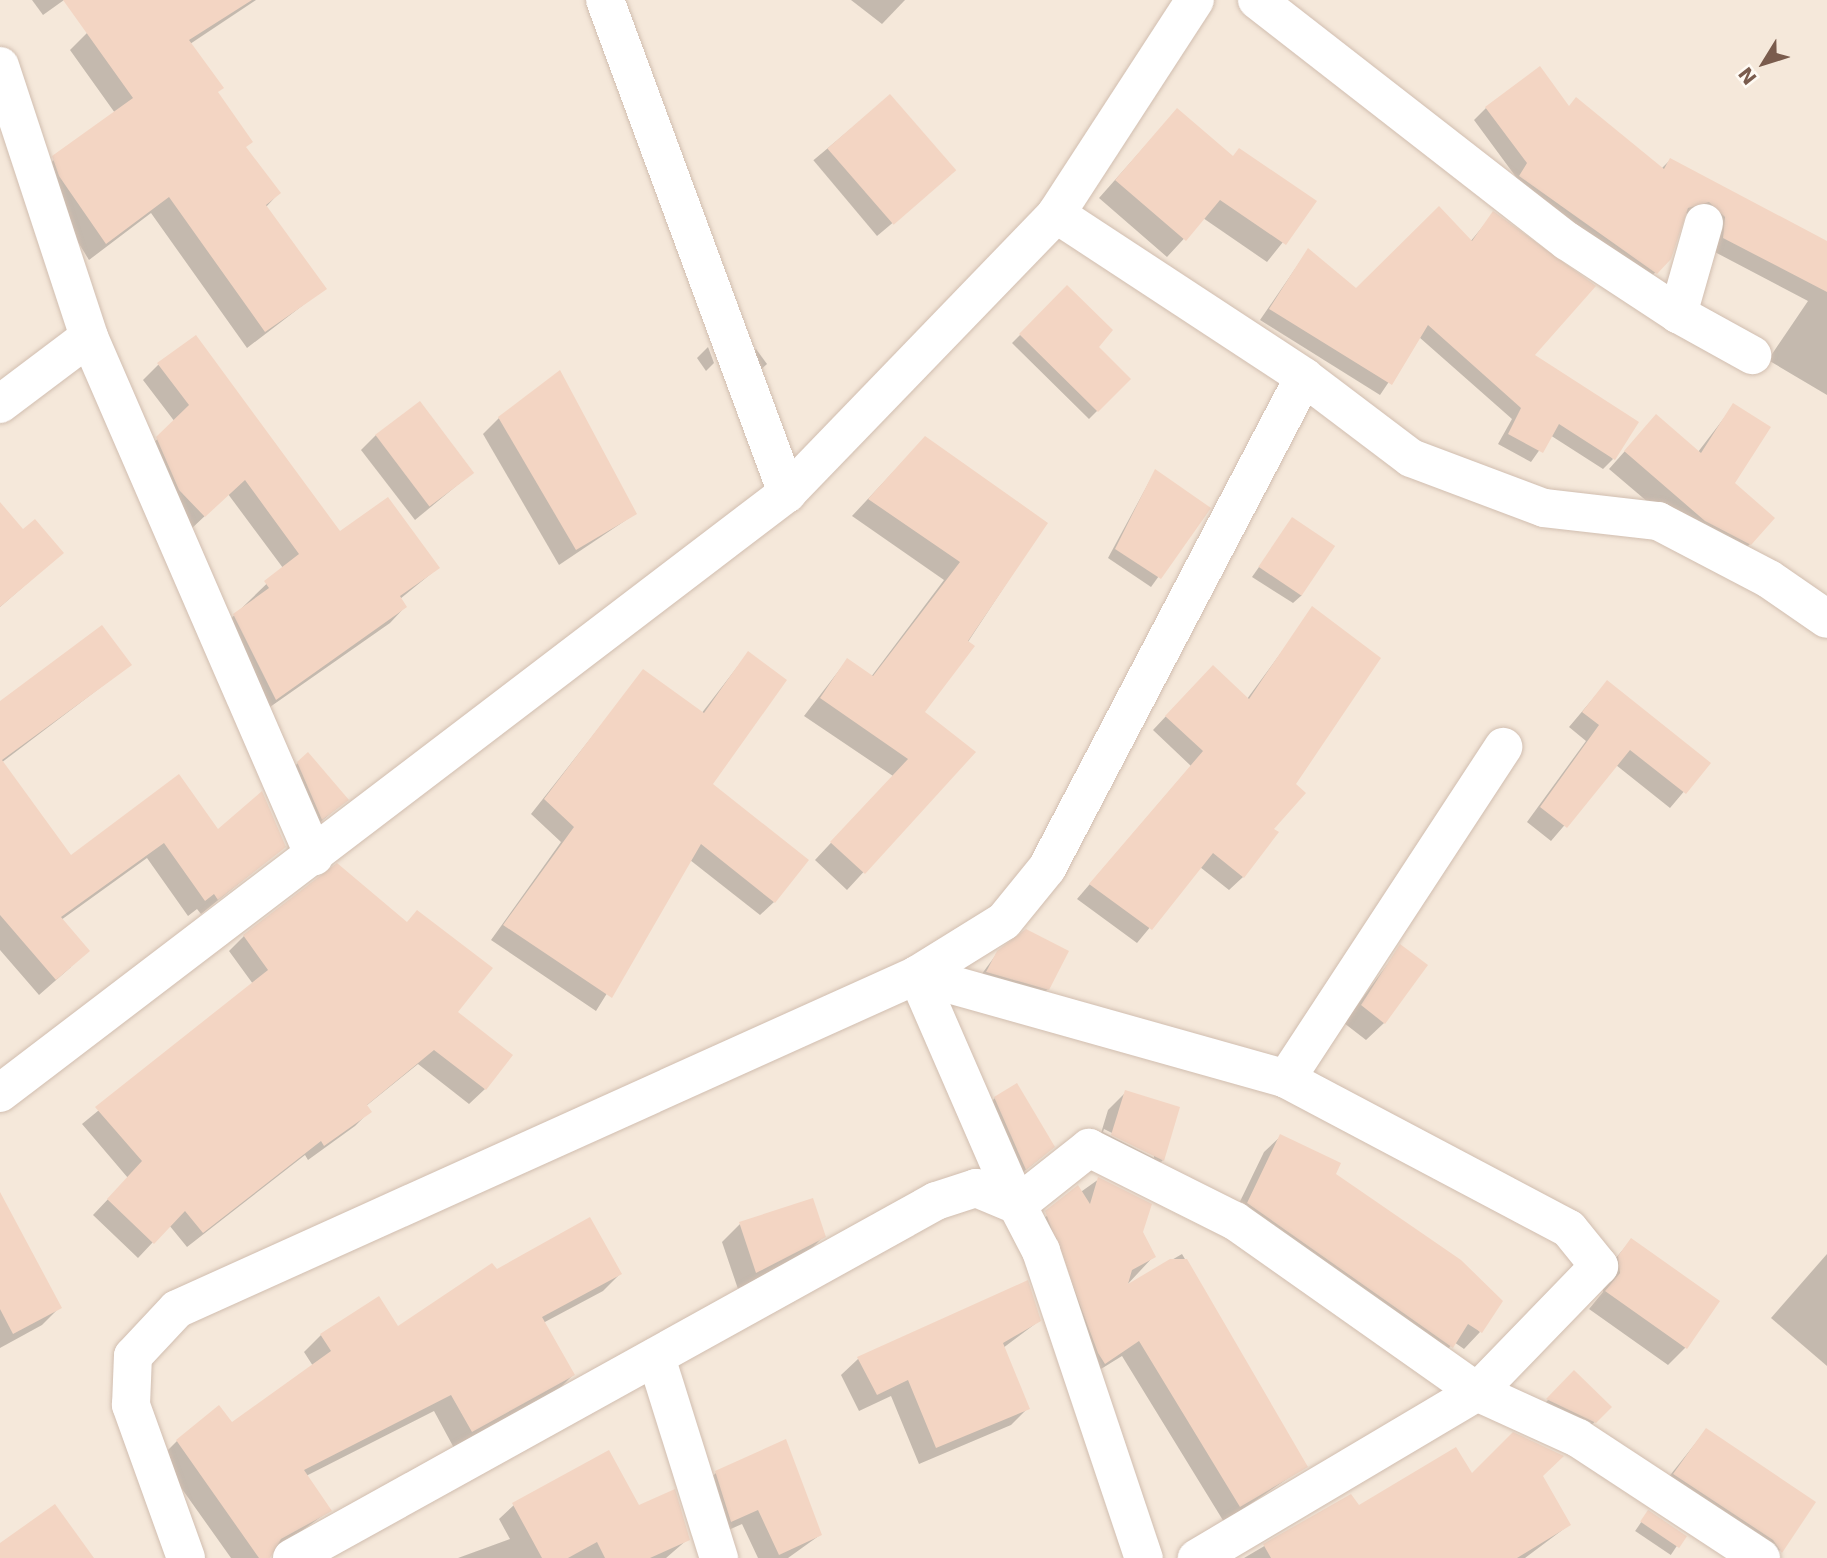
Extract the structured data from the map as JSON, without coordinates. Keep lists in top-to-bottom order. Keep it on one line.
{"north":"bottom left"}
